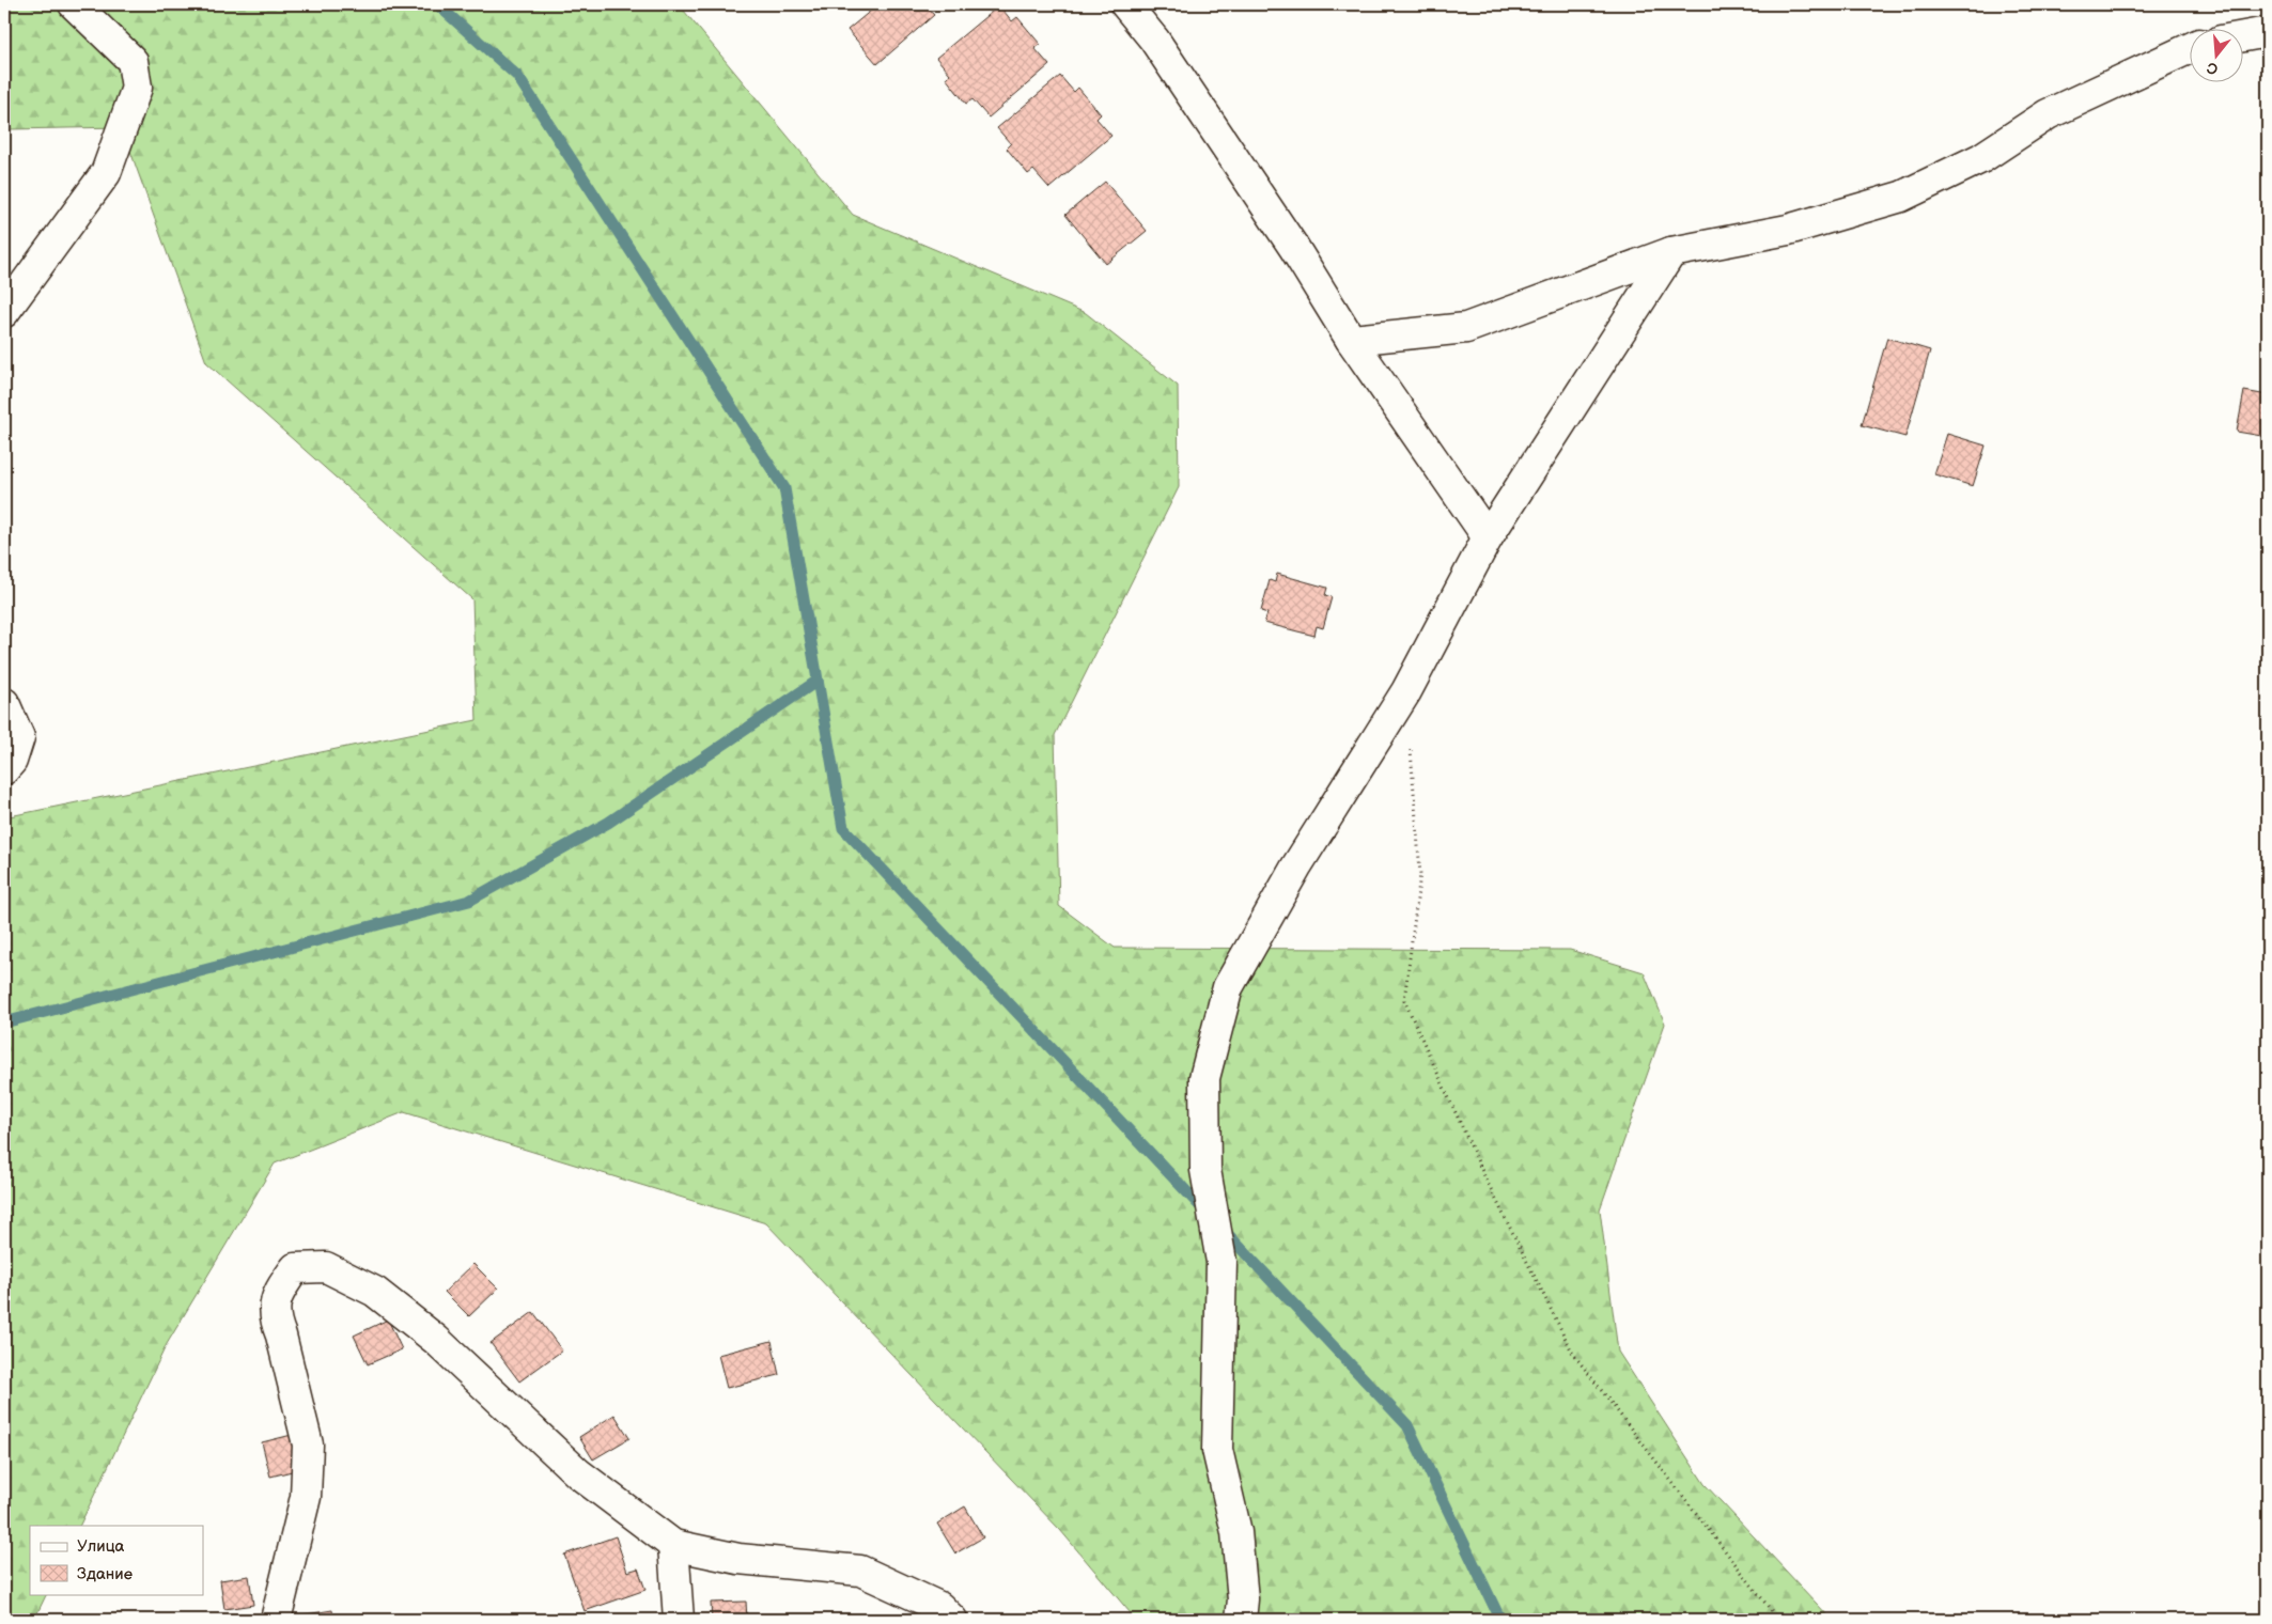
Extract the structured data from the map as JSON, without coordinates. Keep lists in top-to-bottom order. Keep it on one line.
{"legend":["Улица","Здание"],"north":"bottom"}
